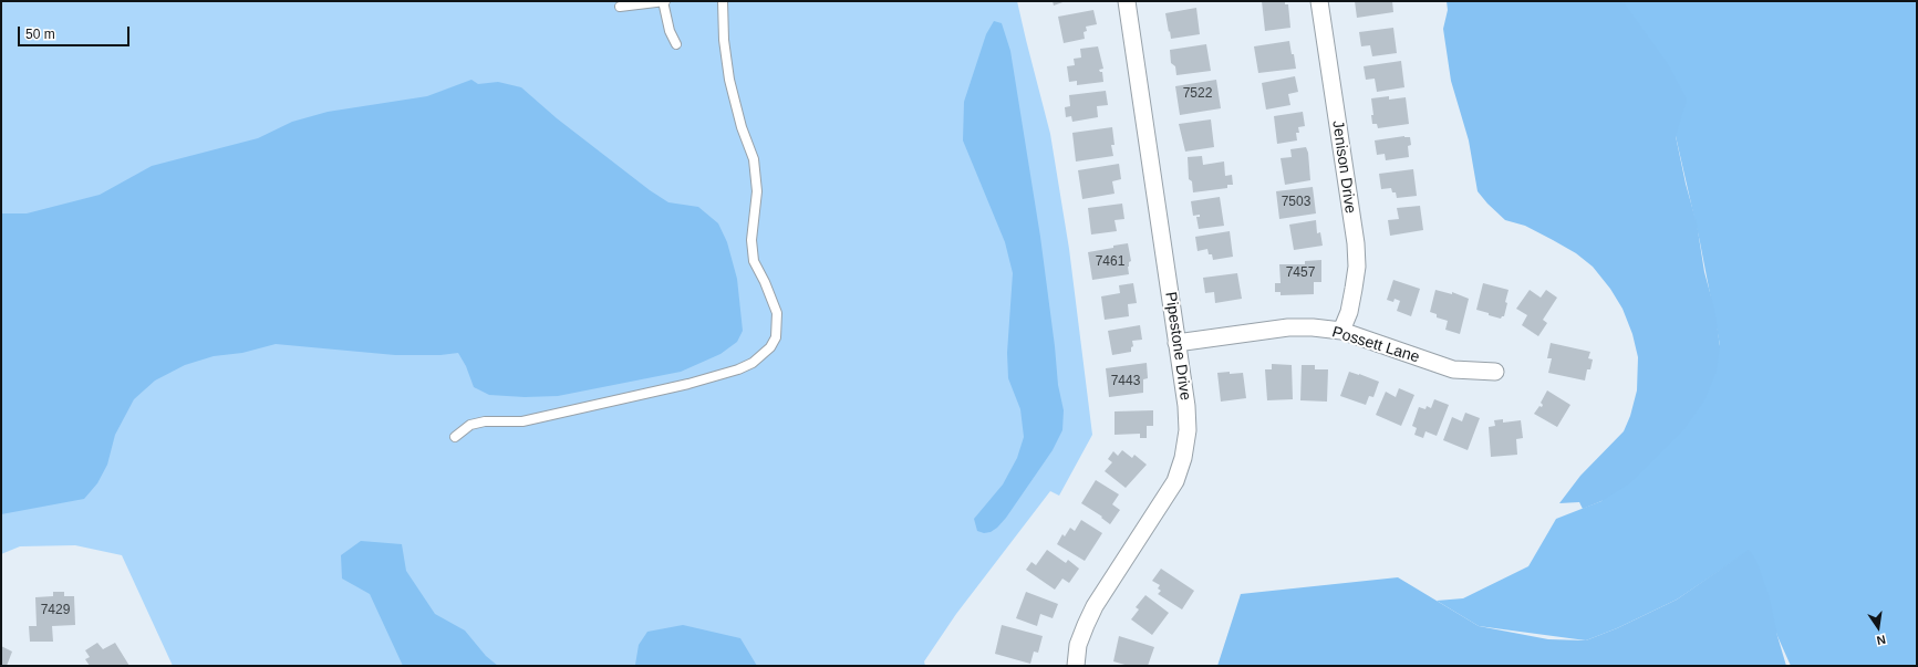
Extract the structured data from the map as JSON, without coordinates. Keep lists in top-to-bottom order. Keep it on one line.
{"streets":{"street":["Jenison Drive","Possett Lane","Pipestone Drive"]},"crossings":[["Jenison Drive","Possett Lane"],["Possett Lane","Pipestone Drive"]],"house_numbers":["7522","7503","7461","7457","7443","7429"],"scale_bar":"50 m","north":"bottom"}
